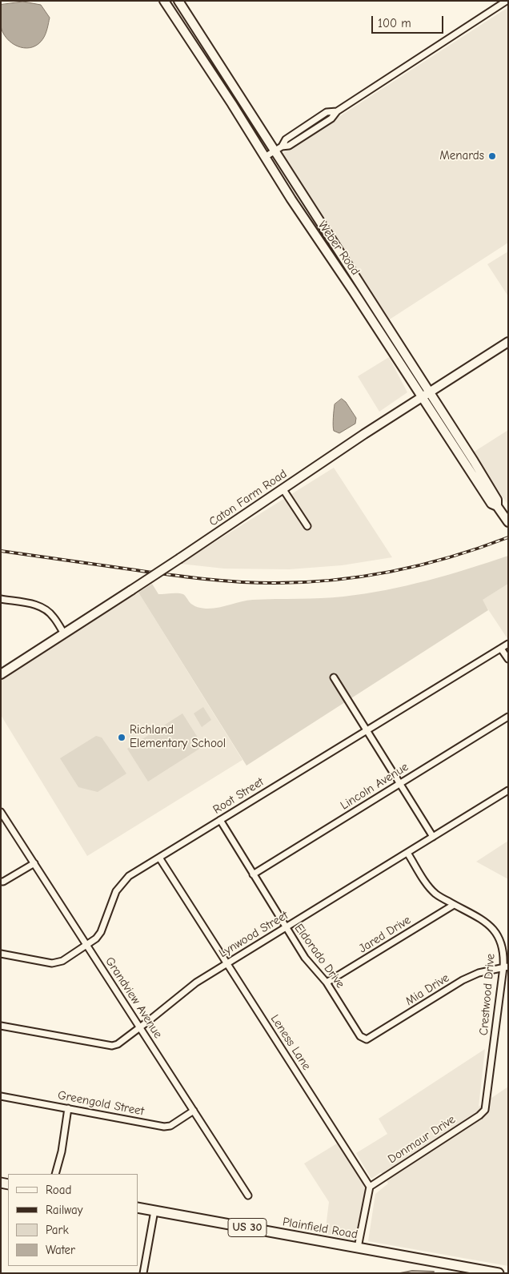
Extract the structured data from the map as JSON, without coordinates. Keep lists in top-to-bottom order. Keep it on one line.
{"streets":{"main road":["Weber Road","Caton Farm Road","US 30","Plainfield Road"],"street":["Lincoln Avenue","Root Street","Lynwood Street","Jared Drive","Eldorado Drive","Mia Drive","Crestwood Drive","Grandview Avenue","Leness Lane","Greengold Street","Donmaur Drive"]},"crossings":[["Weber Road","Caton Farm Road"],["Lincoln Avenue","Eldorado Drive"],["Root Street","Eldorado Drive"],["Root Street","Grandview Avenue"],["Root Street","Leness Lane"],["Lynwood Street","Eldorado Drive"],["Lynwood Street","Crestwood Drive"],["Lynwood Street","Grandview Avenue"],["Lynwood Street","Leness Lane"],["Jared Drive","Eldorado Drive"],["Jared Drive","Crestwood Drive"],["Eldorado Drive","Mia Drive"],["Mia Drive","Crestwood Drive"],["Crestwood Drive","Donmaur Drive"],["Grandview Avenue","Greengold Street"],["Leness Lane","Donmaur Drive"]],"places":["Menards","Richland Elementary School"],"legend":["Road","Railway","Park","Water"],"scale_bar":"100 m"}
